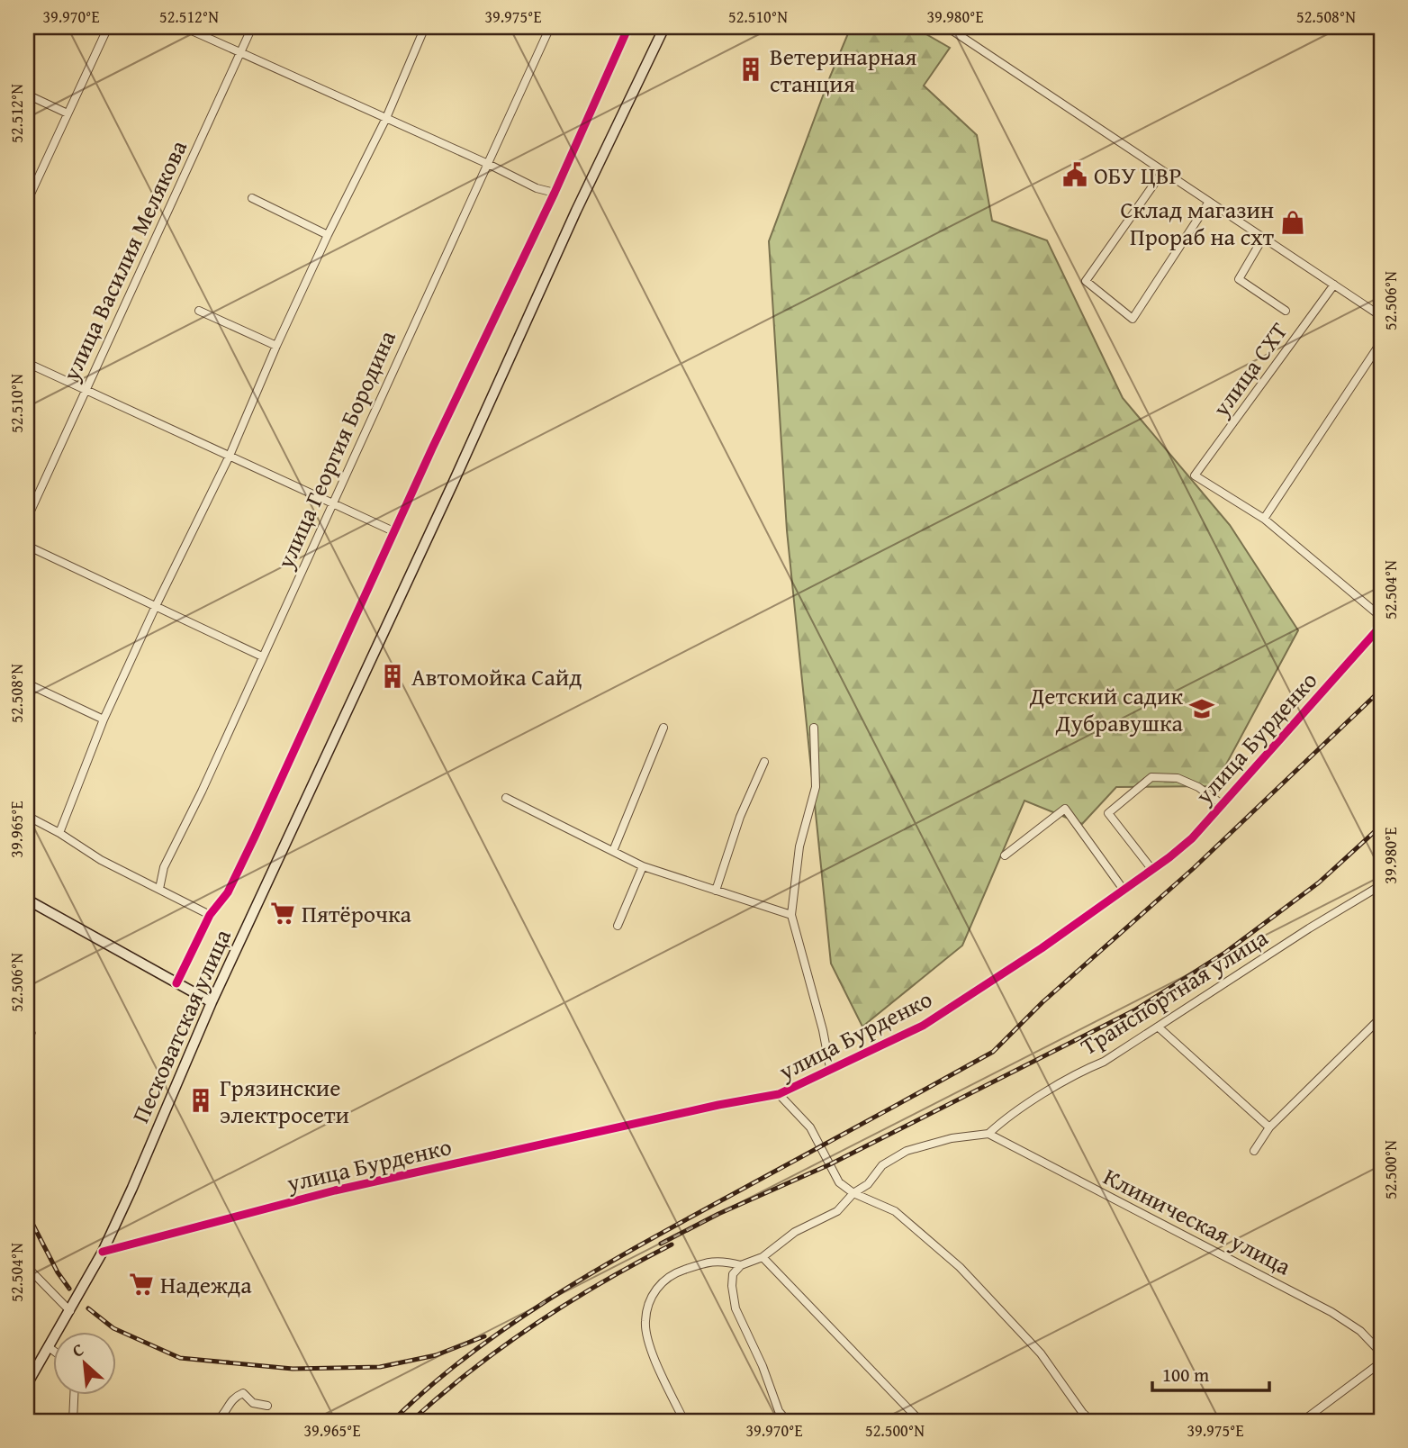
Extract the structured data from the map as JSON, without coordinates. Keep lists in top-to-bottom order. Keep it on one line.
{"streets":{"main road":["Песковатская улица"],"street":["улица Василия Мелякова","улица СХТ","улица Георгия Бородина","улица Бурденко","Транспортная улица","Клиническая улица"]},"crossings":[["улица Бурденко","Песковатская улица"],["Транспортная улица","Клиническая улица"]],"places":{"building":["Ветеринарная станция","Автомойка Сайд","Грязинские электросети"],"public building":["ОБУ ЦВР"],"shop":["Склад магазин Прораб на схт"],"school or university":["Детский садик Дубравушка"],"supermarket":["Пятёрочка","Надежда"]},"scale_bar":"100 m","north":"top left","coordinates":["39.970°E","52.512°N","39.975°E","52.510°N","39.980°E","52.508°N","52.506°N","52.504°N","39.965°E","52.500°N"]}
